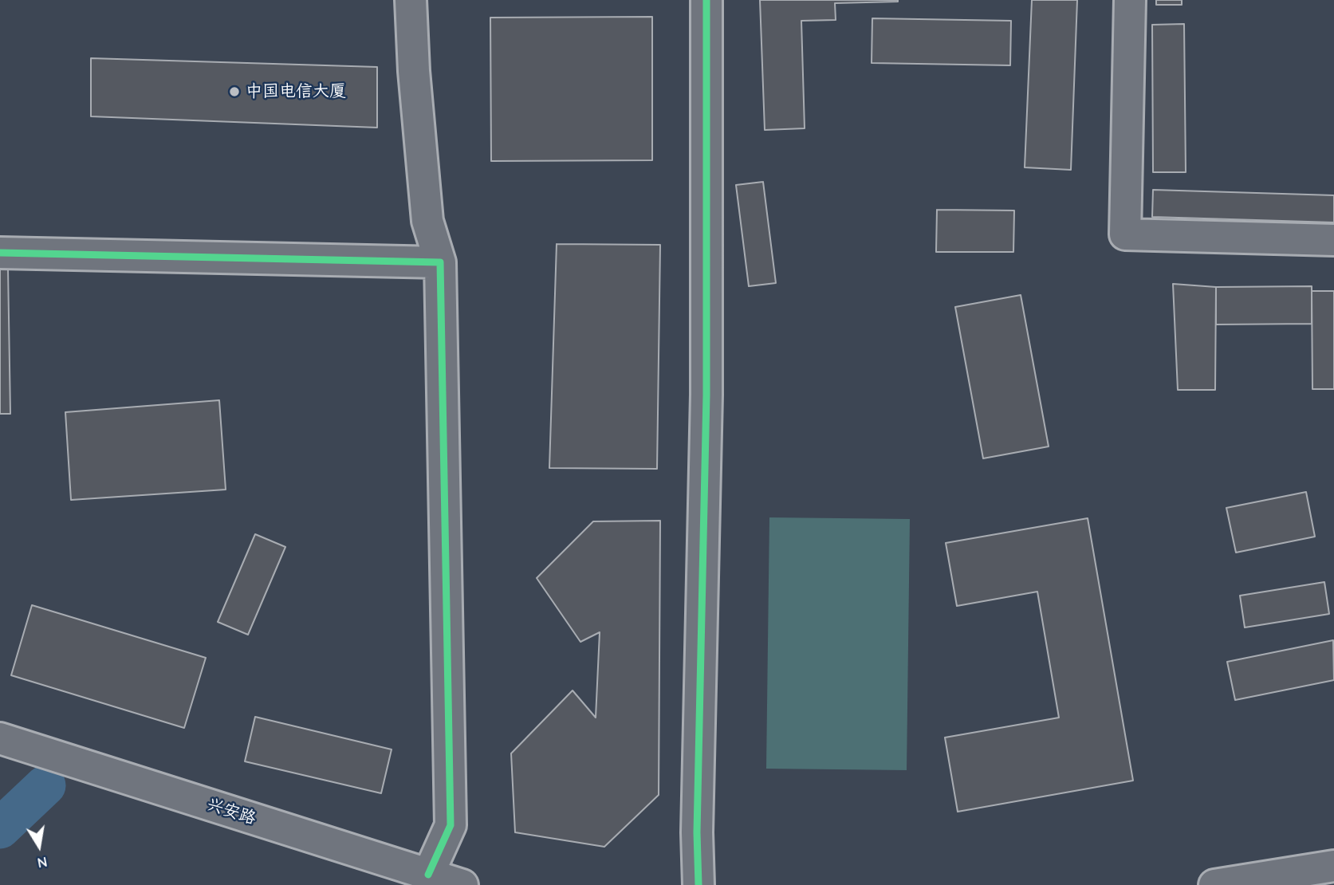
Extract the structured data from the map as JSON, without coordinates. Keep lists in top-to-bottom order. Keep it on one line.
{"streets":{"street":["兴安路"]},"places":["中国电信大厦"],"north":"bottom"}
